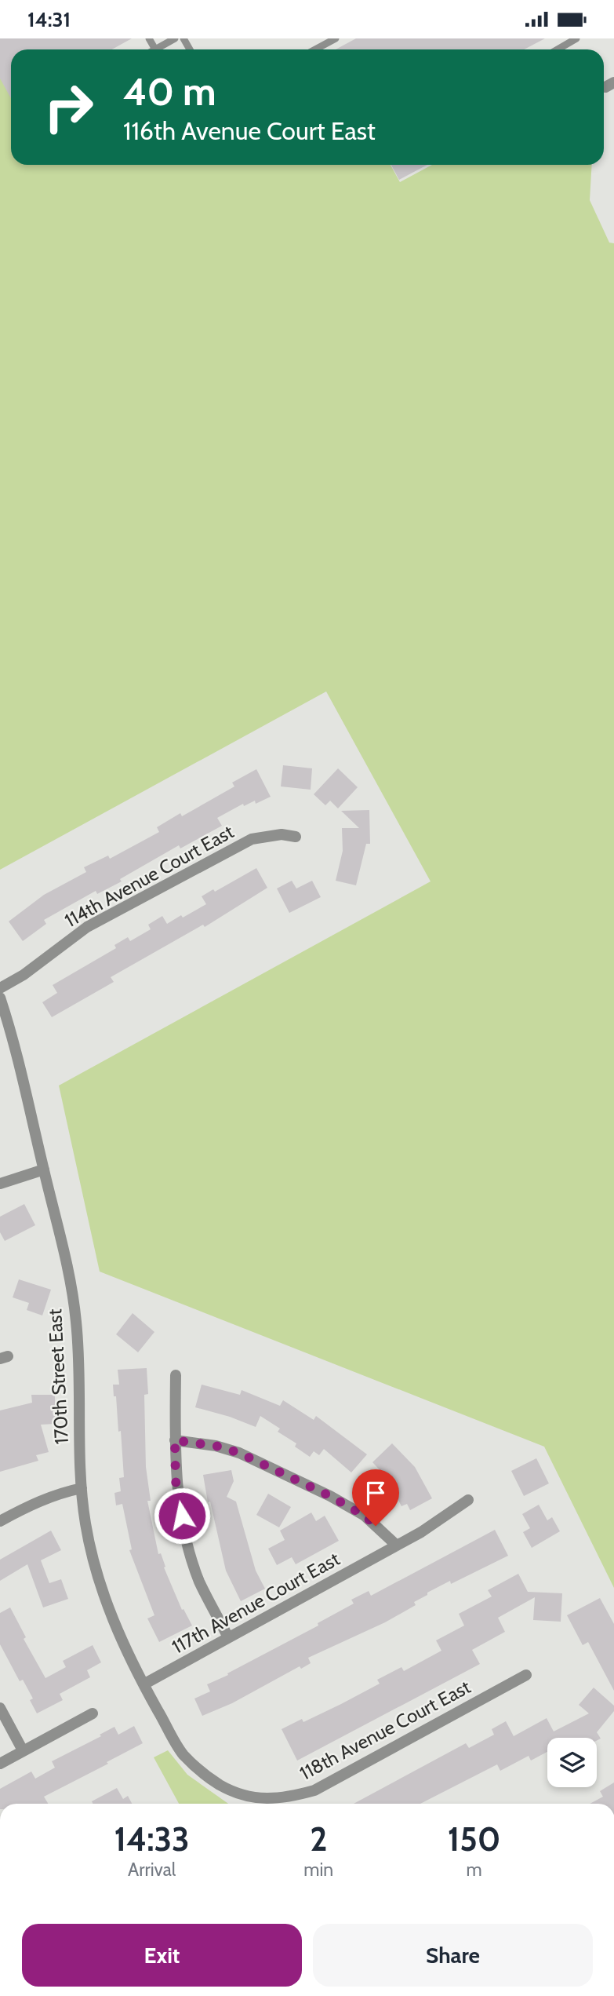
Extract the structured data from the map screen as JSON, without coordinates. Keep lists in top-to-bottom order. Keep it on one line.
{"streets":{"street":["114th Avenue Court East","170th Street East","117th Avenue Court East","118th Avenue Court East"]},"crossings":[["170th Street East","117th Avenue Court East"],["170th Street East","118th Avenue Court East"]],"page":{"status":"14:31","turn":["40 m","116th Avenue Court East"],"eta":["14:33","Arrival","2","min","150","m"],"buttons":["Exit","Share"]}}
